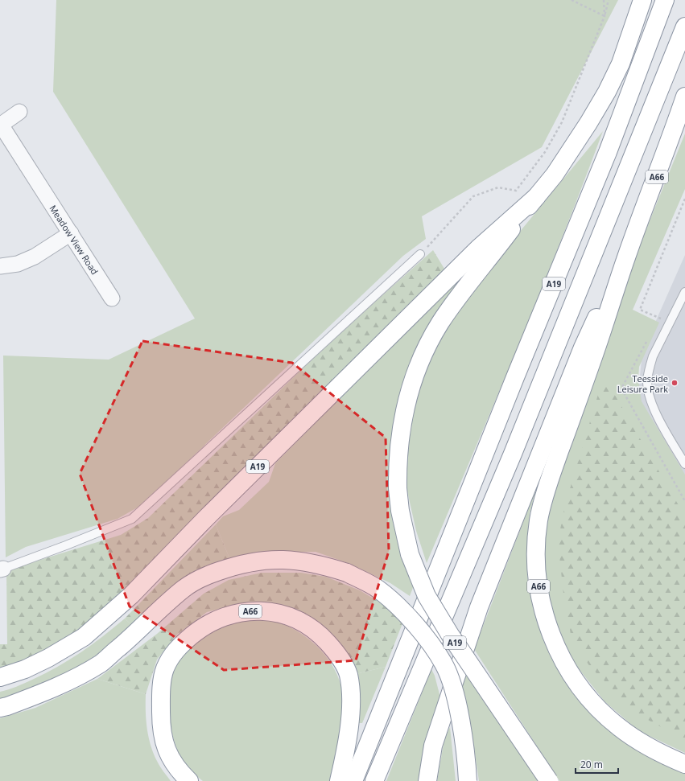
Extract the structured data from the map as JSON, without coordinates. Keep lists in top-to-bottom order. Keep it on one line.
{"streets":{"highway":["A66","A19"],"street":["Meadow View Road"]},"crossings":[["A66","A19"]],"places":["Teesside Leisure Park"],"scale_bar":"20 m"}
